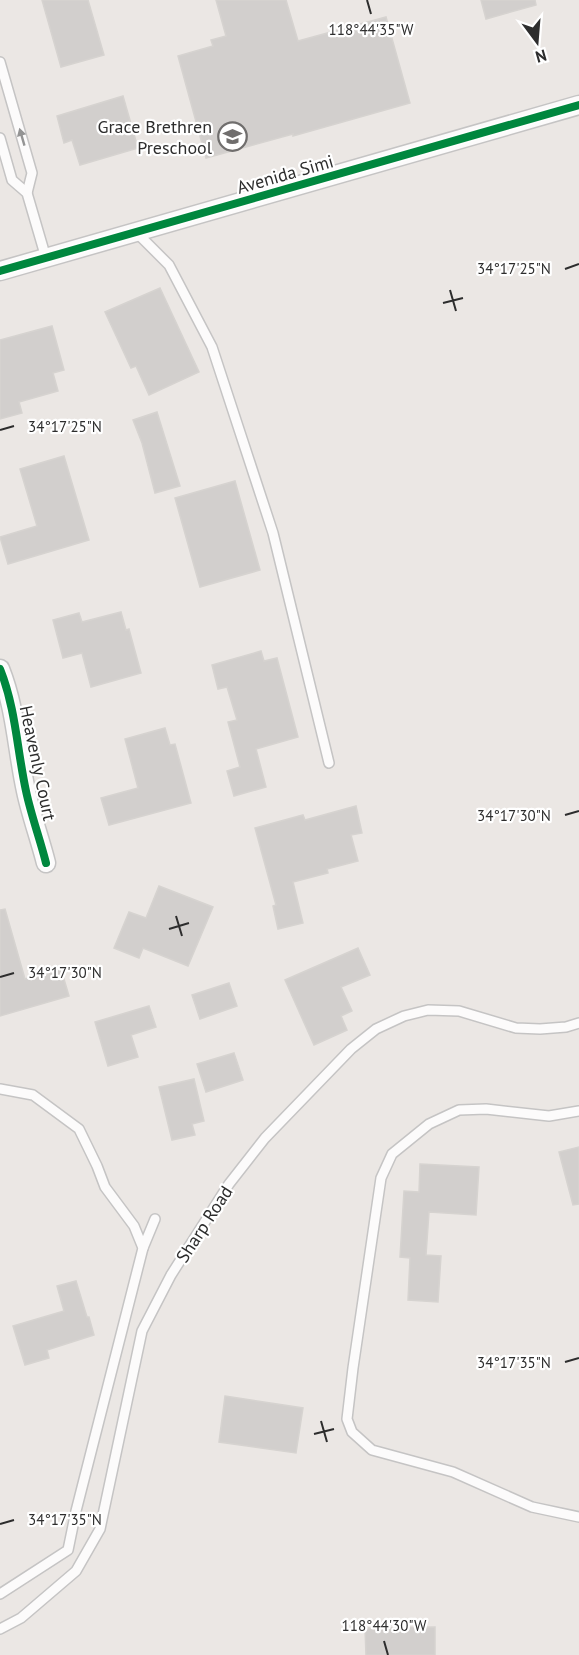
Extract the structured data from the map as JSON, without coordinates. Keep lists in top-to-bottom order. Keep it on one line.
{"streets":{"street":["Avenida Simi","Heavenly Court"],"lane":["Sharp Road"]},"places":{"school or university":["Grace Brethren Preschool"]},"north":"bottom","coordinates":["118°44'35\"W","34°17'25\"N","34°17'30\"N","34°17'35\"N","118°44'30\"W"]}
